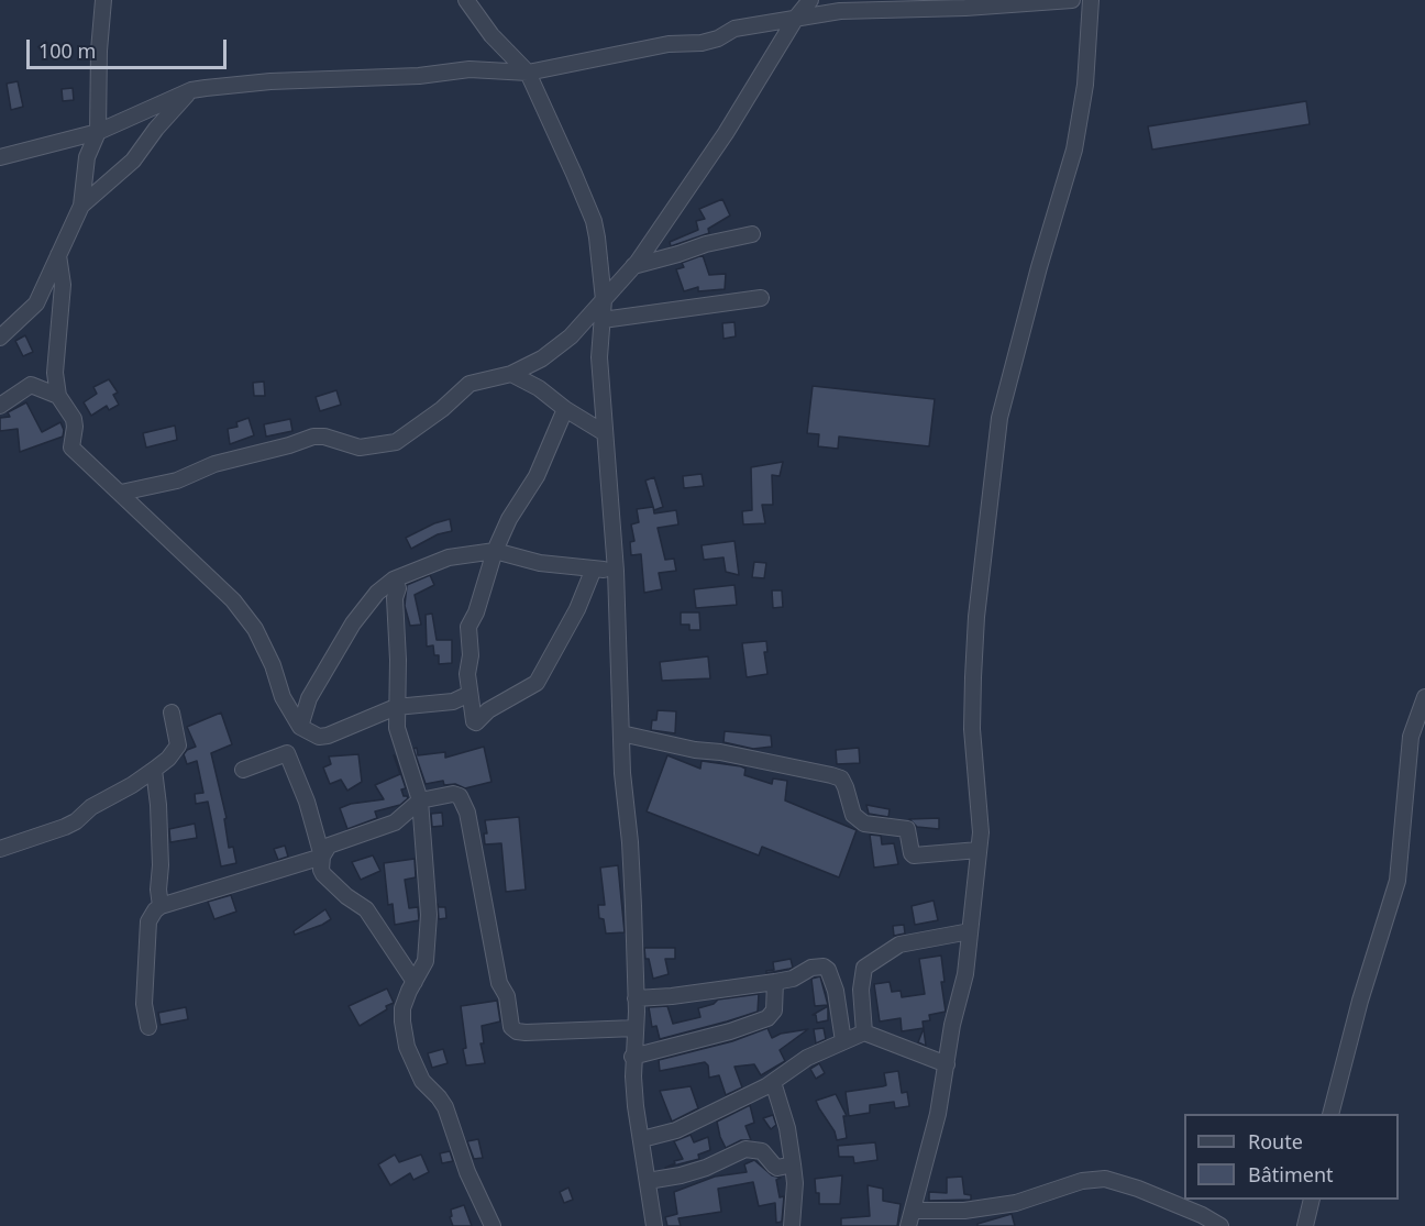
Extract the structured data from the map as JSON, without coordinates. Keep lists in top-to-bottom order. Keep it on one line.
{"legend":["Route","Bâtiment"],"scale_bar":"100 m"}
